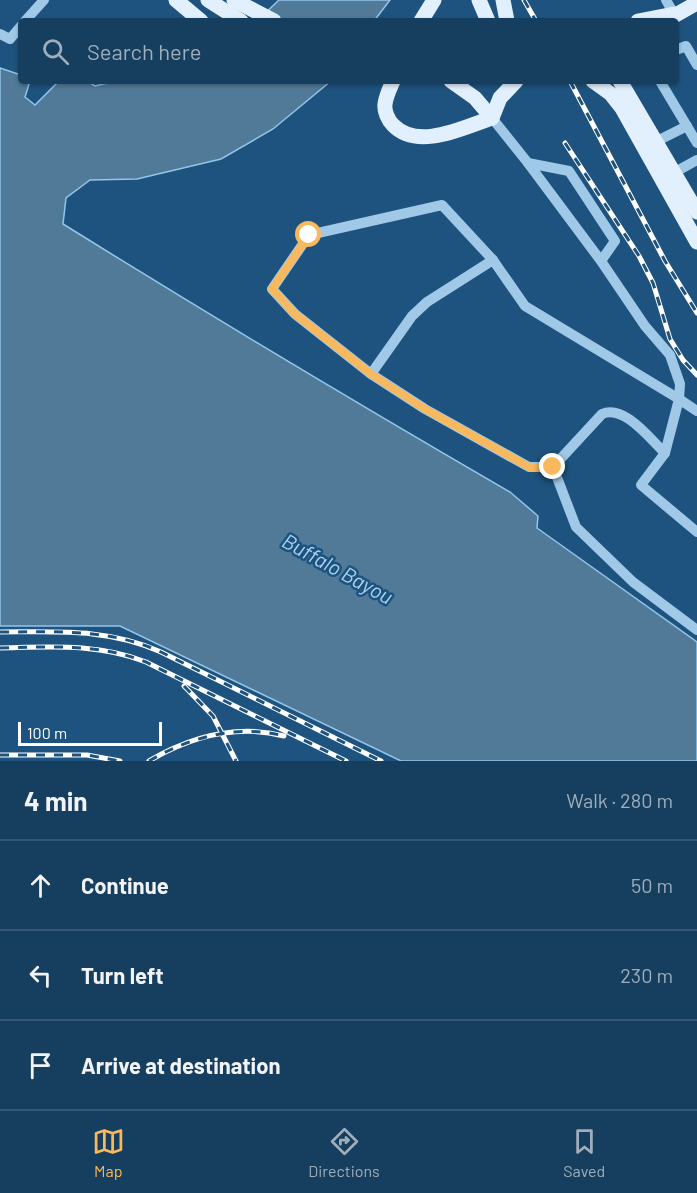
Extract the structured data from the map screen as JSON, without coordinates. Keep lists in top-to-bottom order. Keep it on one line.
{"water":["Buffalo Bayou"],"scale_bar":"100 m","page":{"search":"Search here","scale":"100 m","heading":["4 min","Walk · 280 m"],"list":[["Continue","50 m"],["Turn left","230 m"],"Arrive at destination"],"nav":["Map","Directions","Saved"]}}
